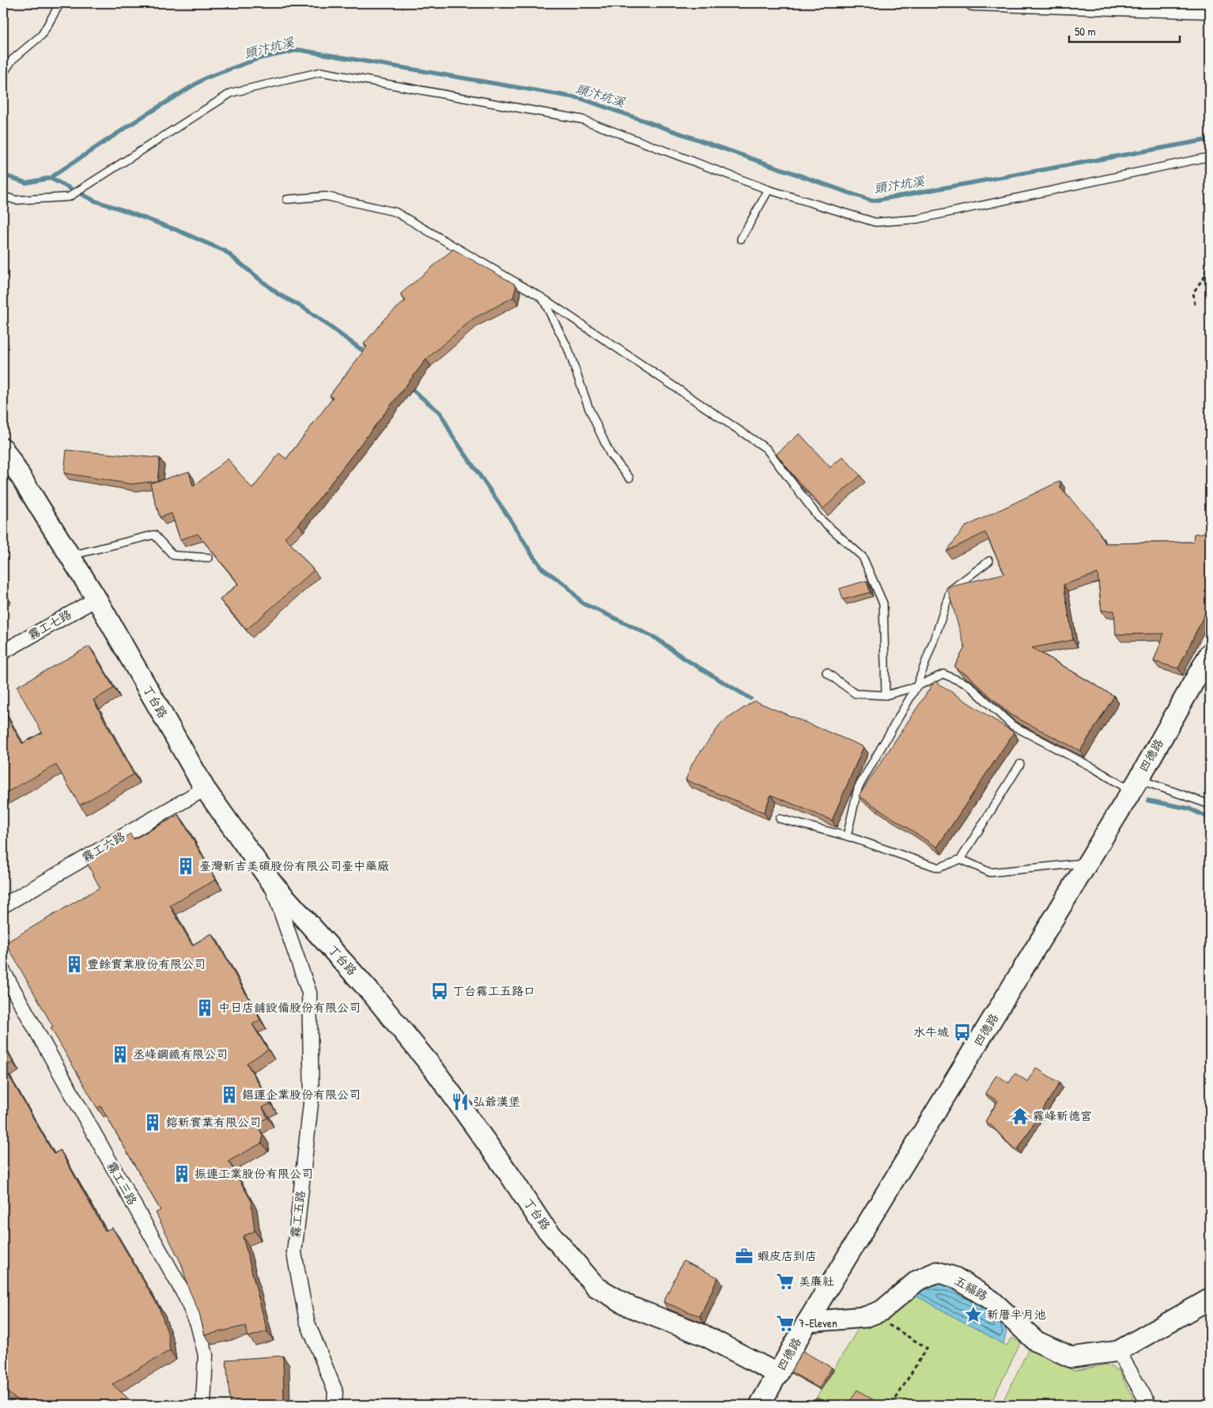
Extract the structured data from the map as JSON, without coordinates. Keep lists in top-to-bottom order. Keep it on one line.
{"streets":{"street":["霧工七路","丁台路","四德路","霧工六路","霧工三路","霧工五路","五福路"]},"crossings":[["霧工七路","丁台路"],["丁台路","四德路"],["丁台路","霧工六路"],["丁台路","霧工五路"],["四德路","五福路"]],"water":["頭汴坑溪"],"places":{"building":["臺灣新吉美碩股份有限公司臺中藥廠","豐餘實業股份有限公司","中日店舖設備股份有限公司","丞峰鋼鐵有限公司","錩運企業股份有限公司","鎔新實業有限公司","振連工業股份有限公司"],"bus stop":["丁台霧工五路口","水牛城"],"restaurant":["弘爺漢堡"],"temple":["霧峰新德宮"],"office":["蝦皮店到店"],"supermarket":["美廉社","7-Eleven"],"place":["新厝半月池"]},"scale_bar":"50 m"}
